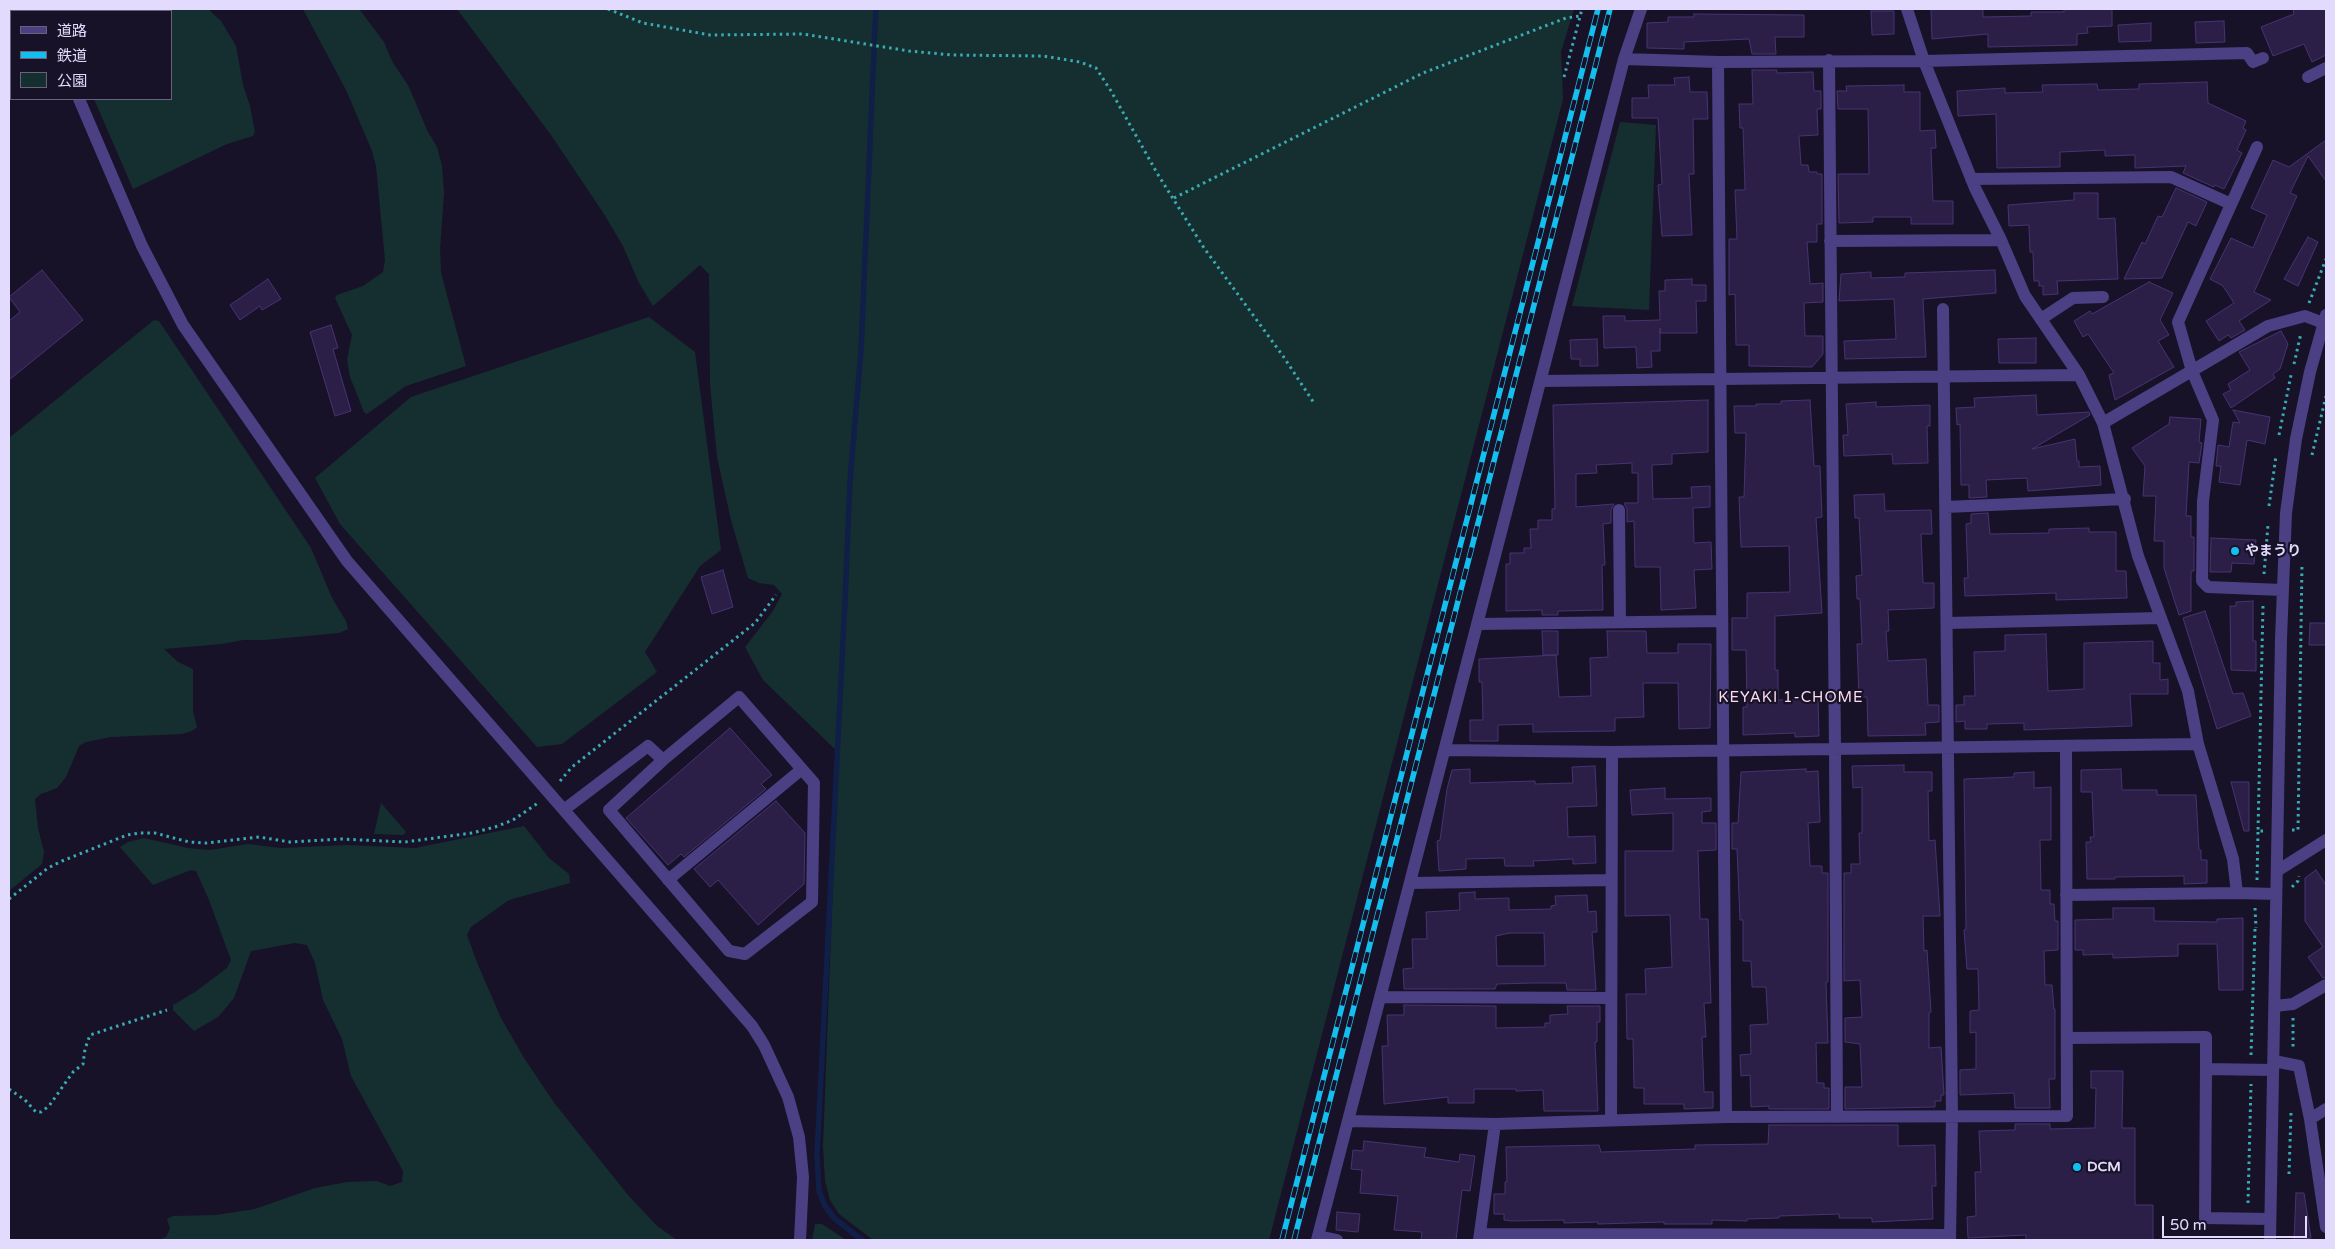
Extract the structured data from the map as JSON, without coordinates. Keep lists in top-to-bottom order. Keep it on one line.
{"districts":["KEYAKI 1-CHOME"],"places":["やまうり","DCM"],"legend":["道路","鉄道","公園"],"scale_bar":"50 m"}
